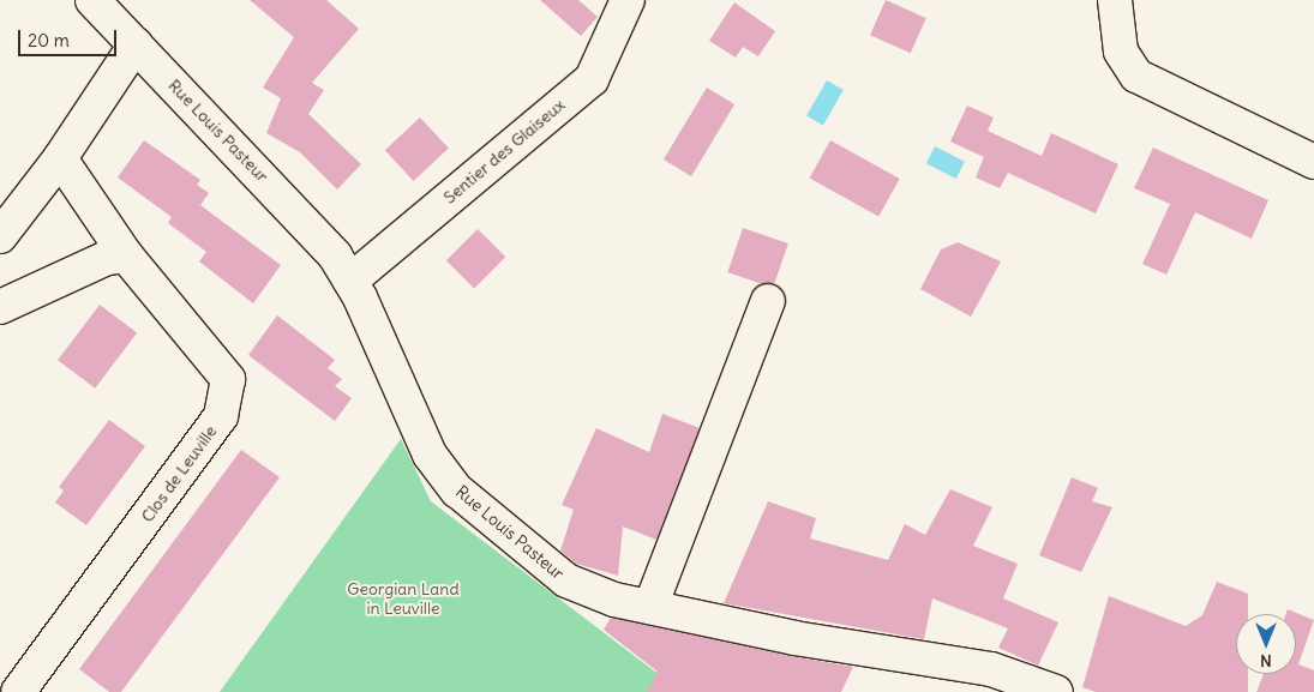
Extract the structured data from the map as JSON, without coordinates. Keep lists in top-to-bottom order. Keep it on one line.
{"streets":{"street":["Rue Louis Pasteur","Sentier des Glaiseux","Clos de Leuville"]},"crossings":[["Rue Louis Pasteur","Sentier des Glaiseux"]],"parks":["Georgian Land in Leuville"],"scale_bar":"20 m","north":"bottom"}
